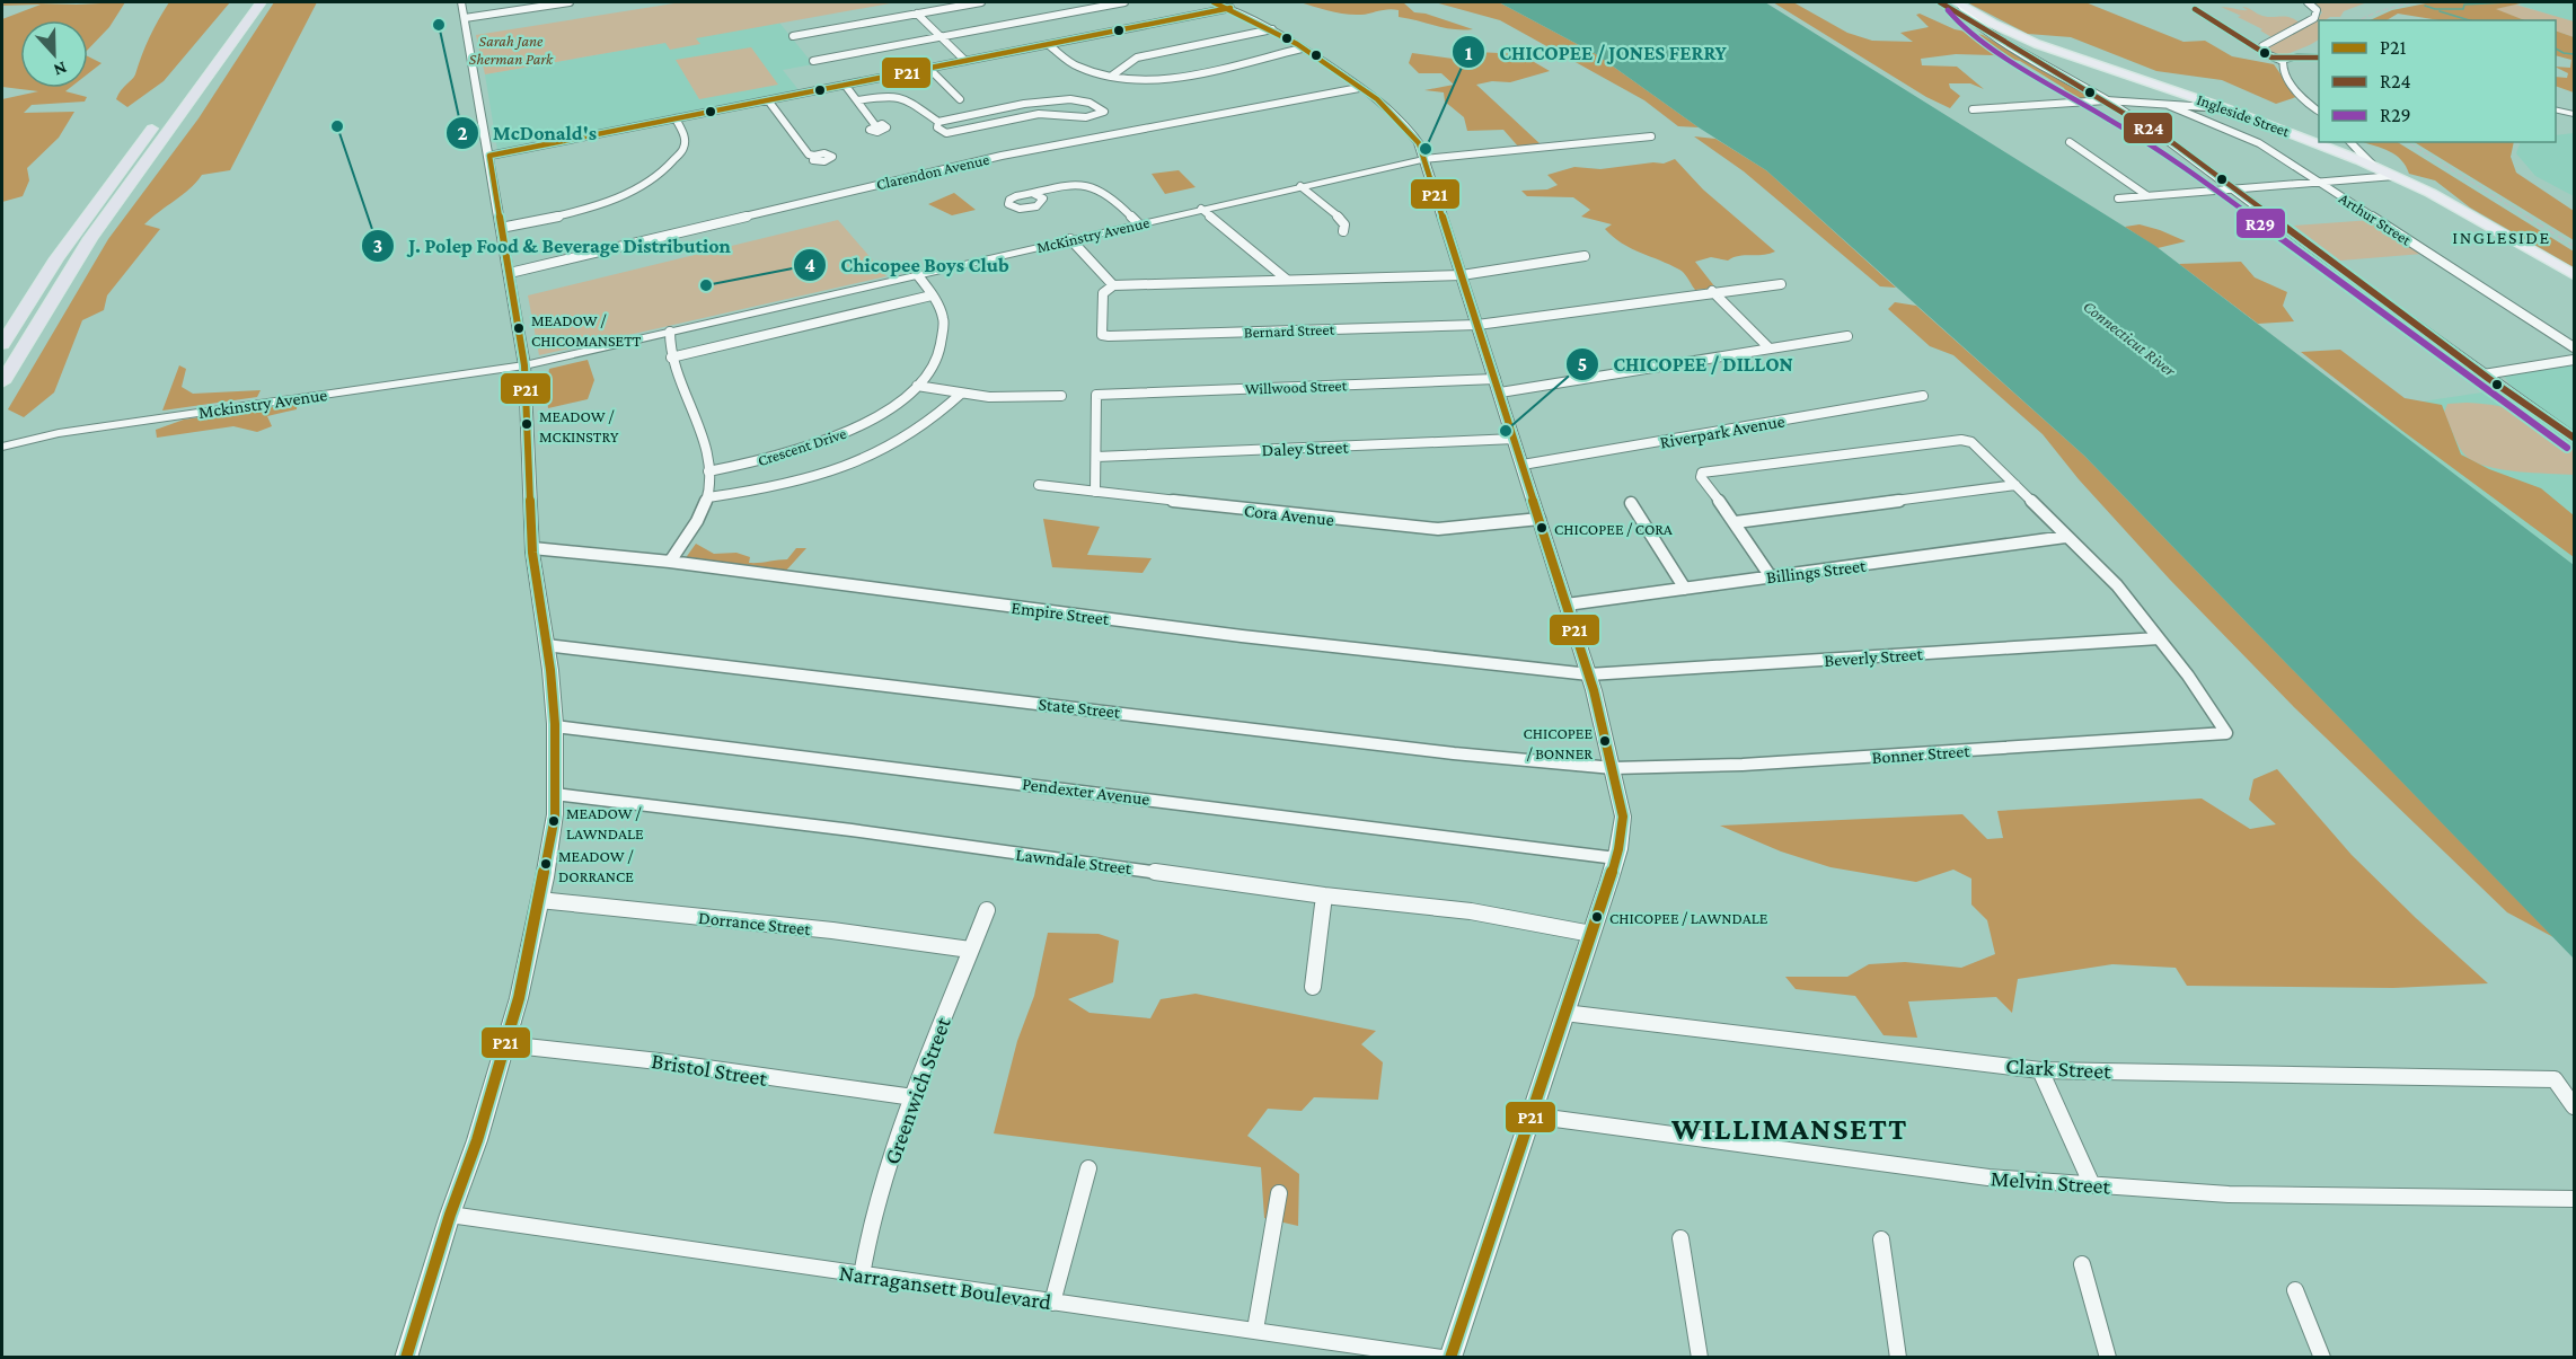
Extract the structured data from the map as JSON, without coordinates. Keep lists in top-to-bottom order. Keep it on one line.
{"streets":{"main road":["Ingleside Street"],"street":["Clarendon Avenue","Arthur Street","McKinstry Avenue","Bernard Street","Willwood Street","Mckinstry Avenue","Riverpark Avenue","Crescent Drive","Daley Street","Cora Avenue","Billings Street","Empire Street","Beverly Street","State Street","Bonner Street","Pendexter Avenue","Lawndale Street","Dorrance Street","Clark Street","Bristol Street","Greenwich Street","Melvin Street","Narragansett Boulevard"]},"crossings":[["McKinstry Avenue","Mckinstry Avenue"],["McKinstry Avenue","Crescent Drive"],["Willwood Street","Daley Street"],["Empire Street","Beverly Street"],["Beverly Street","Bonner Street"],["State Street","Bonner Street"],["Dorrance Street","Greenwich Street"],["Bristol Street","Greenwich Street"],["Greenwich Street","Narragansett Boulevard"]],"districts":["INGLESIDE","WILLIMANSETT"],"water":["Connecticut River"],"parks":["Sarah Jane Sherman Park"],"places":["McDonald's","J. Polep Food & Beverage Distribution","CHICOPEE / JONES FERRY","Chicopee Boys Club","MEADOW / CHICOMANSETT","MEADOW / MCKINSTRY","CHICOPEE / DILLON","CHICOPEE / CORA","CHICOPEE / BONNER","MEADOW / LAWNDALE","MEADOW / DORRANCE","CHICOPEE / LAWNDALE"],"lines":["transit line P21","transit line R24","transit line R29"],"legend":["P21","R24","R29"],"north":"bottom"}
